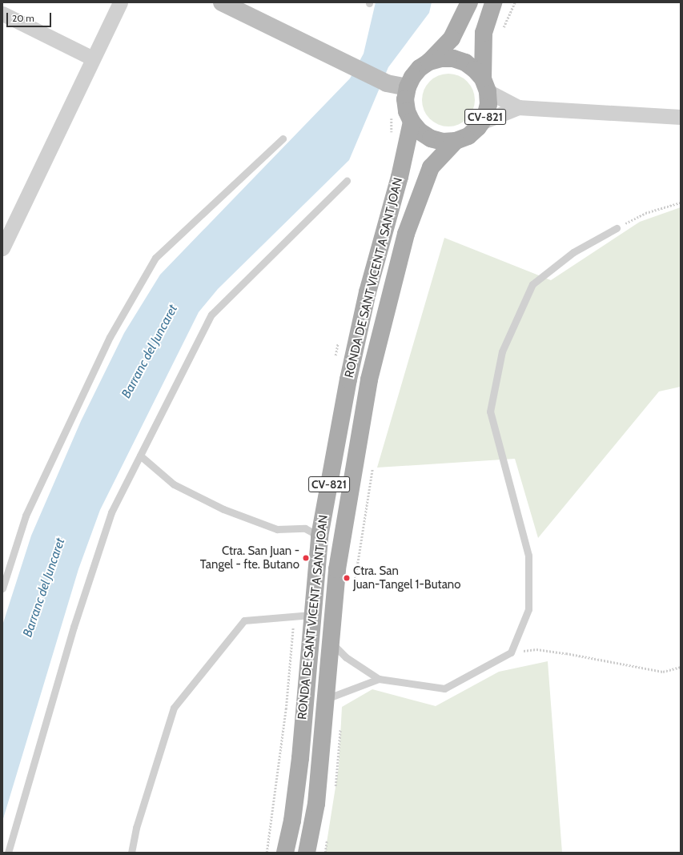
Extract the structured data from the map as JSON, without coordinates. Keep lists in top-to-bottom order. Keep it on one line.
{"streets":{"main road":["CV-821","RONDA DE SANT VICENT A SANT JOAN"]},"crossings":[["CV-821","RONDA DE SANT VICENT A SANT JOAN"]],"water":["Barranc del Juncaret"],"places":["Ctra. San Juan - Tangel - fte. Butano","Ctra. San Juan-Tangel 1-Butano"],"scale_bar":"20 m"}
